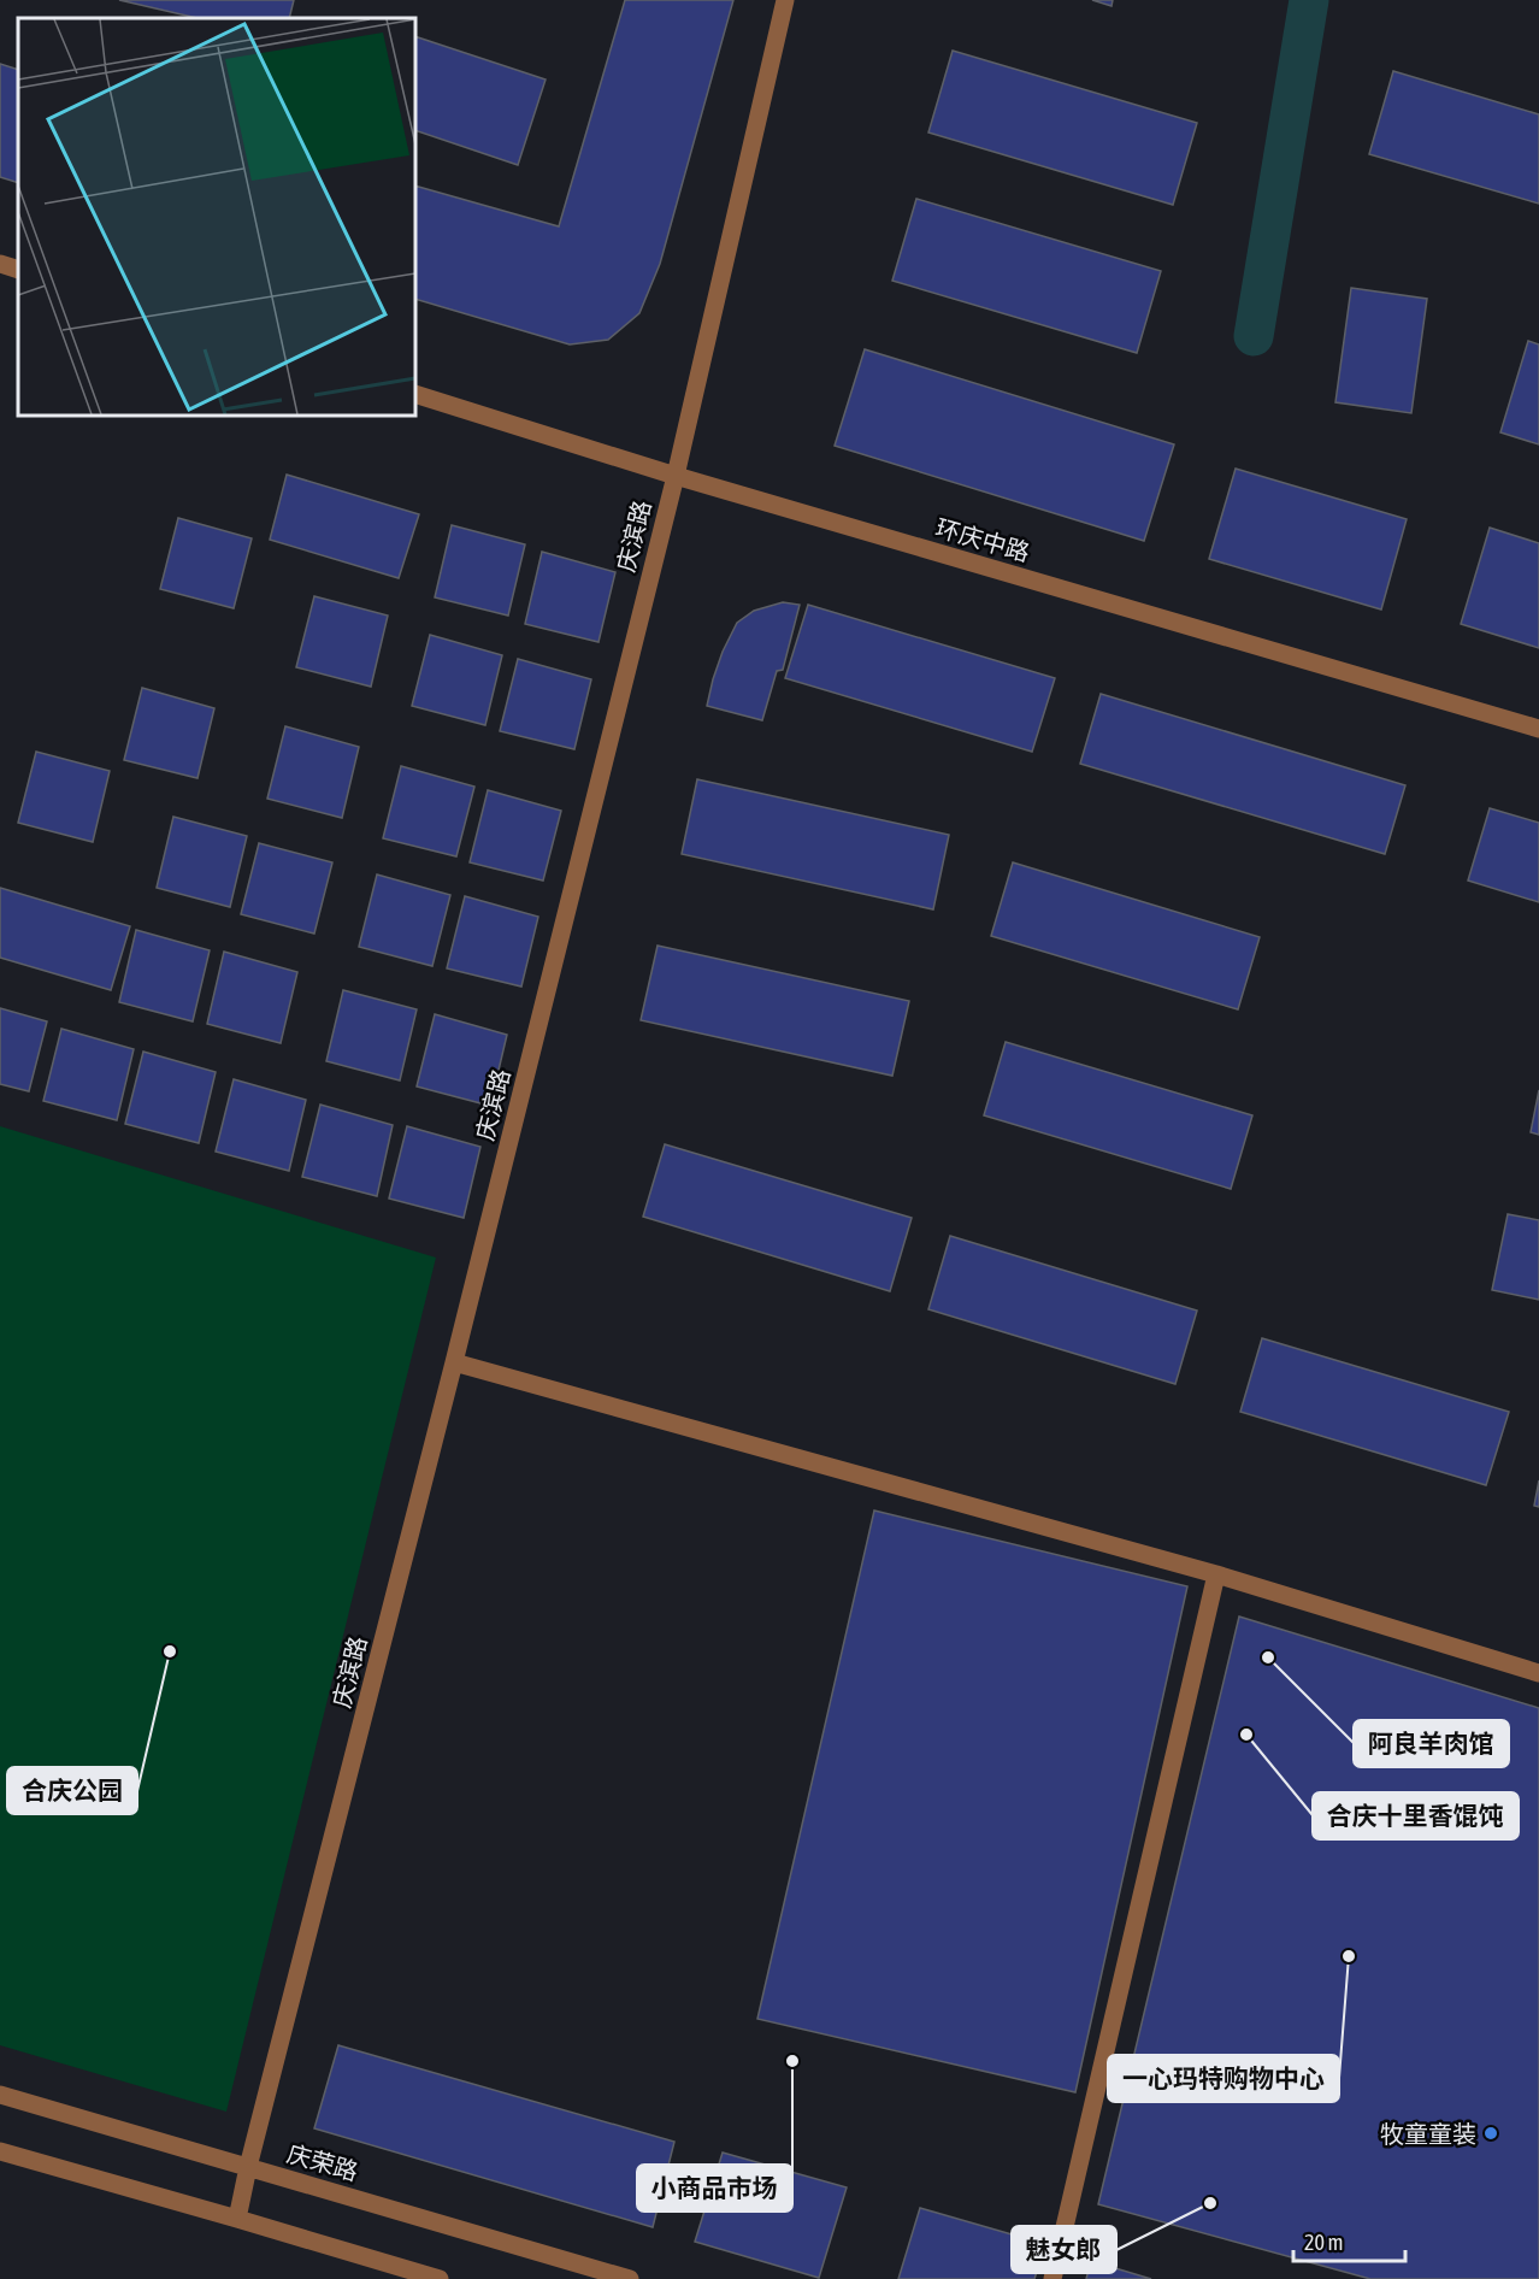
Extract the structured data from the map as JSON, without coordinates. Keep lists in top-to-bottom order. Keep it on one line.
{"streets":{"street":["庆滨路","环庆中路","庆荣路"]},"crossings":[["庆滨路","环庆中路"],["庆滨路","庆荣路"]],"places":["合庆公园","阿良羊肉馆","合庆十里香馄饨","一心玛特购物中心","小商品市场","牧童童装","魅女郎"],"scale_bar":"20 m"}
